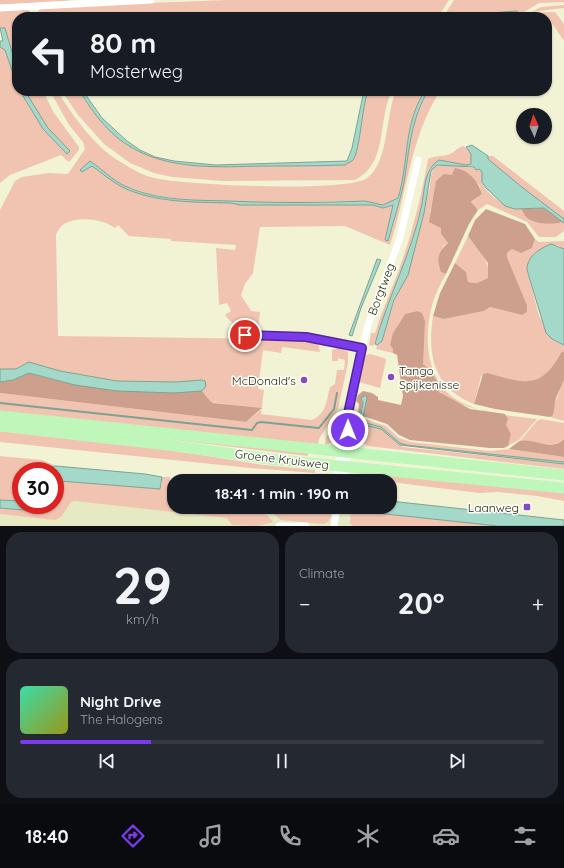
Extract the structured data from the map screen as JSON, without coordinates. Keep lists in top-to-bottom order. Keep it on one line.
{"streets":{"main road":["Groene Kruisweg"],"street":["Borgtweg"]},"crossings":[["Borgtweg","Groene Kruisweg"]],"places":{"other":["Tango Spijkenisse","McDonald's"],"transit":["Laanweg"]},"north":"top","page":{"turn":["80 m","Mosterweg"],"limit":"30","trip":"18:41 · 1 min · 190 m","tile":[["29","km/h"],"Climate"],"heat":["−","20°","+"],"song":["Night Drive","The Halogens"],"tabs":"18:40"}}
